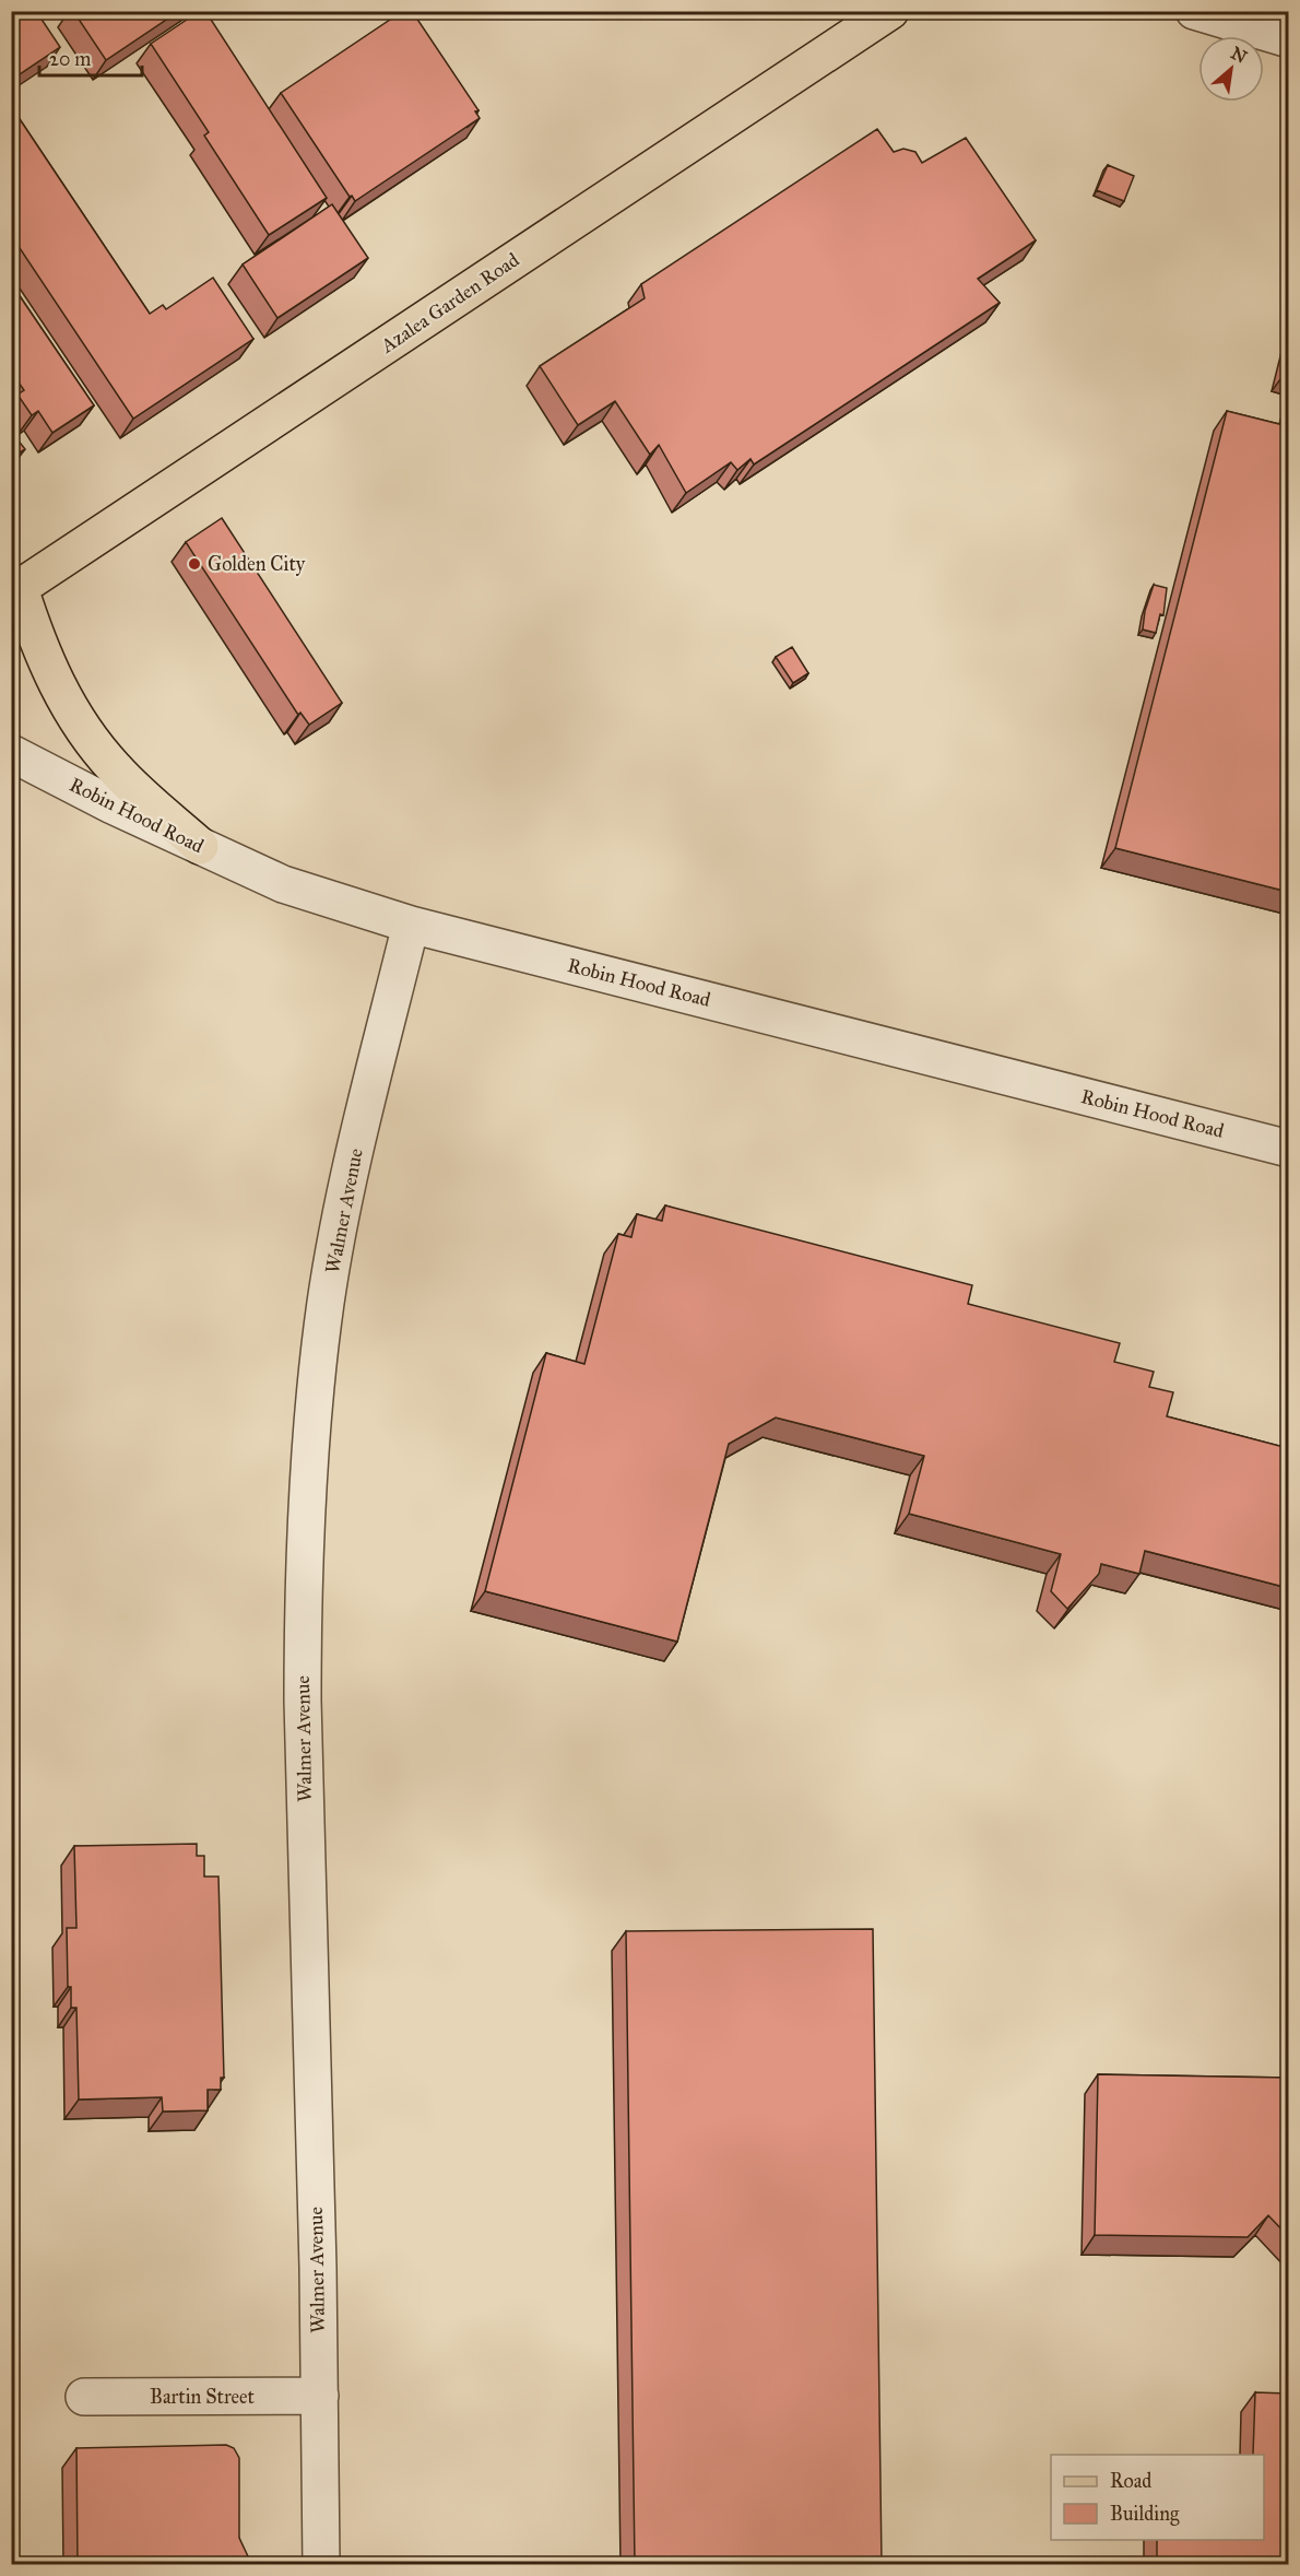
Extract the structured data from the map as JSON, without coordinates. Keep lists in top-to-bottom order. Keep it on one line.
{"streets":{"main road":["Azalea Garden Road"],"street":["Robin Hood Road","Walmer Avenue","Bartin Street"]},"crossings":[["Robin Hood Road","Walmer Avenue"],["Walmer Avenue","Bartin Street"]],"places":["Golden City"],"legend":["Road","Building"],"scale_bar":"20 m","north":"top right"}
